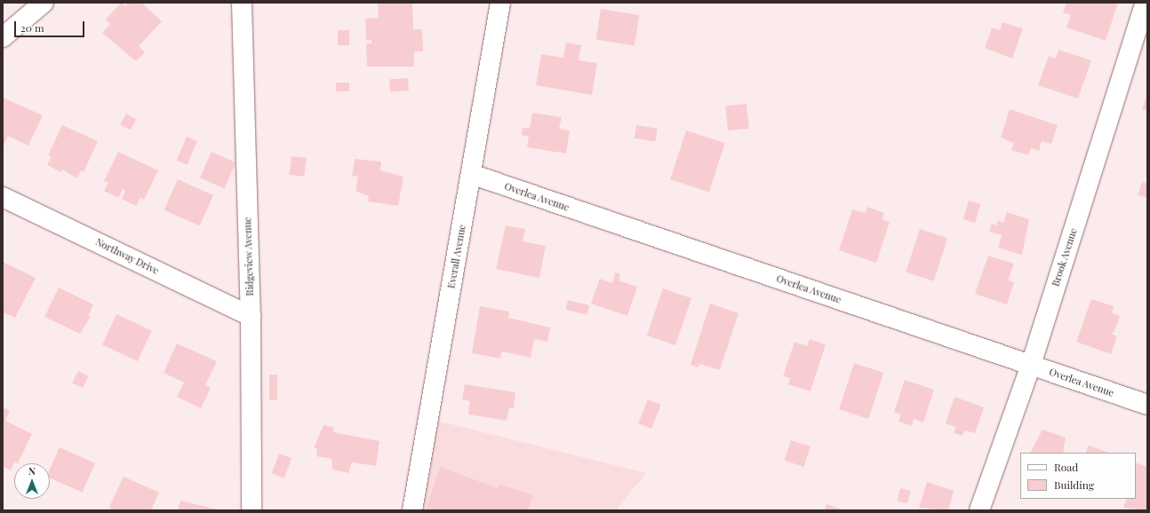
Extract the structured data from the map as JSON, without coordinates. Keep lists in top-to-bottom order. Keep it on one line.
{"streets":{"street":["Overlea Avenue","Northway Drive","Ridgeview Avenue","Everall Avenue","Brook Avenue"]},"crossings":[["Overlea Avenue","Everall Avenue"],["Overlea Avenue","Brook Avenue"],["Northway Drive","Ridgeview Avenue"]],"legend":["Road","Building"],"scale_bar":"20 m","north":"top"}
